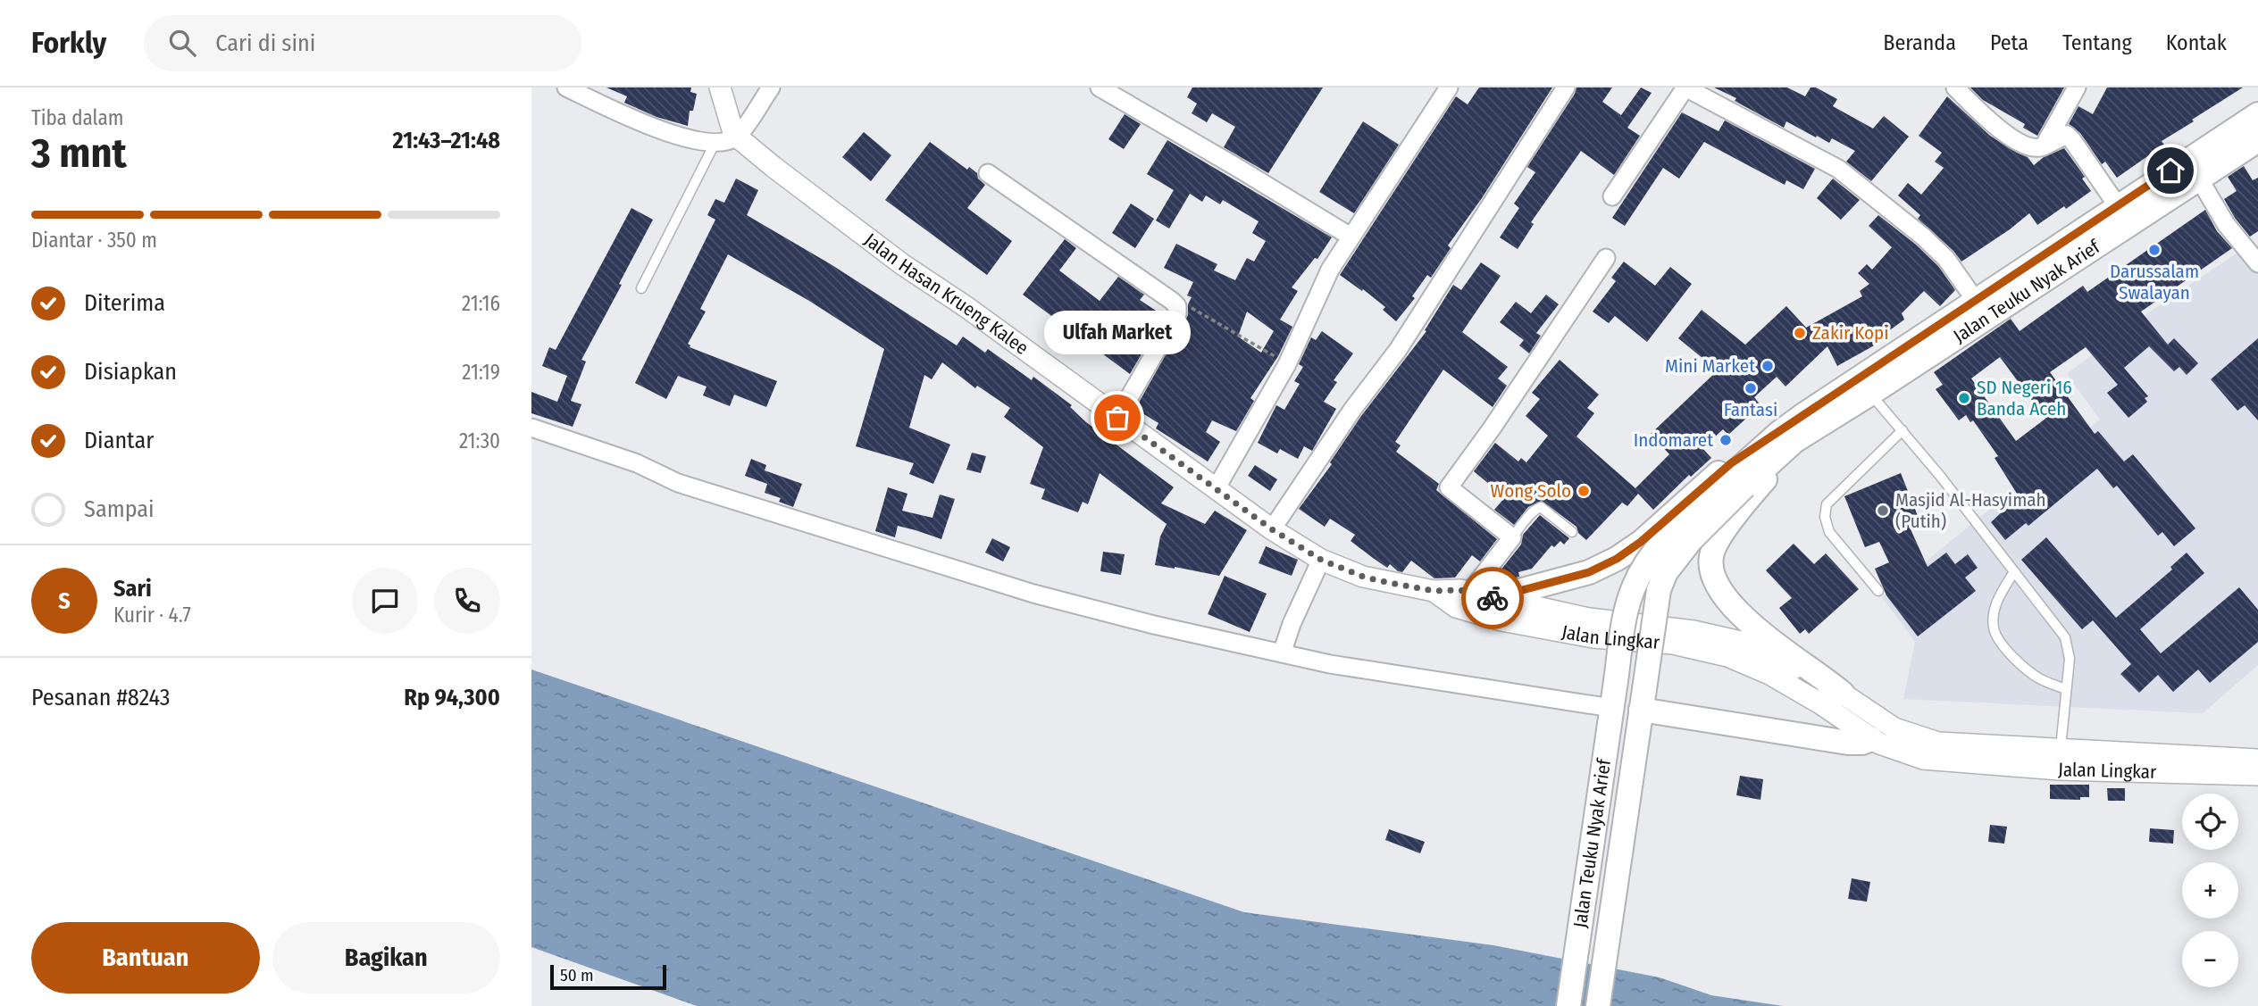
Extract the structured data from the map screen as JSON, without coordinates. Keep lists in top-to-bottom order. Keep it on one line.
{"streets":{"main road":["Jalan Teuku Nyak Arief"],"street":["Jalan Hasan Krueng Kalee","Jalan Lingkar"]},"crossings":[["Jalan Hasan Krueng Kalee","Jalan Lingkar"]],"places":["Darussalam Swalayan","Zakir Kopi","Mini Market","Fantasi","SD Negeri 16 Banda Aceh","Ulfah Market","Indomaret","Wong Solo","Masjid Al-Hasyimah (Putih)"],"scale_bar":"50 m","page":{"header":"Forkly","search":"Cari di sini","nav":["Beranda","Peta","Tentang","Kontak"],"heading":["3 mnt","Tiba dalam","21:43–21:48"],"panel":["Sari","Kurir · 4.7","Pesanan #8243","Rp 94,300"],"bar":"Diantar · 350 m","list":[["Diterima","21:16"],["Disiapkan","21:19"],["Diantar","21:30"],"Sampai"],"bubble":"Ulfah Market","round":"S","map_buttons":["+","−"],"buttons":["Bantuan","Bagikan"],"scale":"50 m"}}
